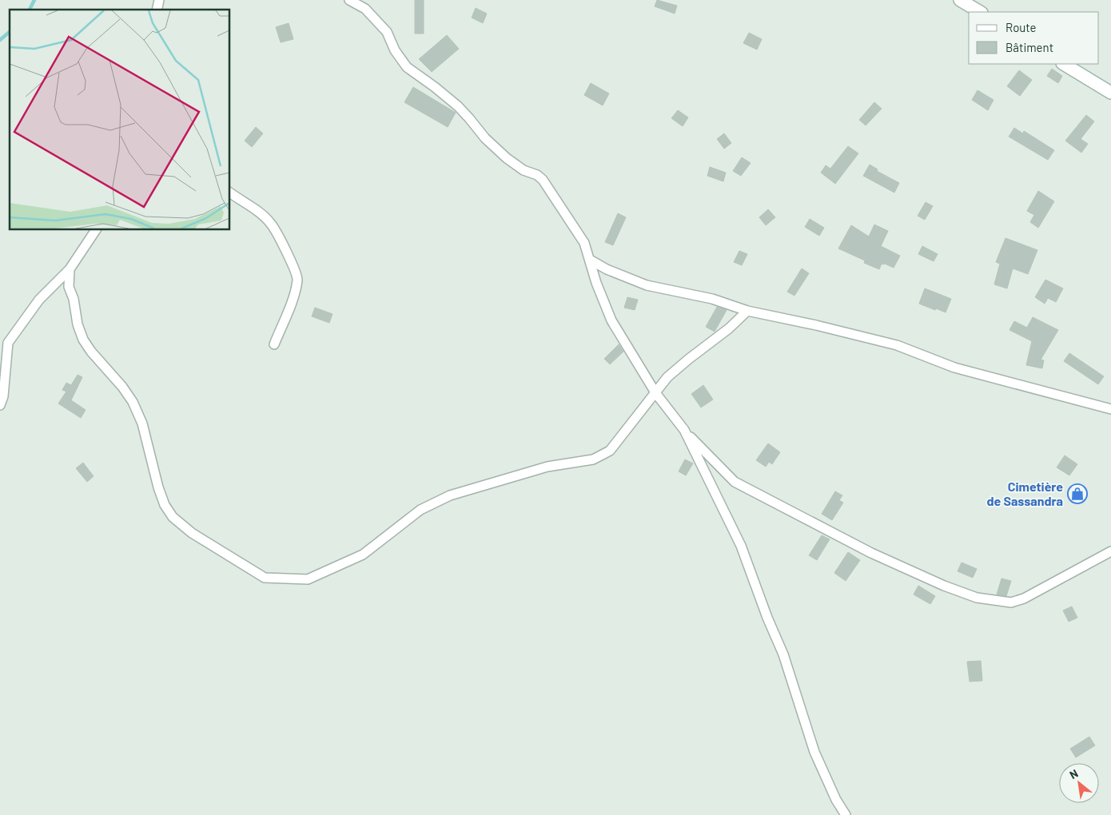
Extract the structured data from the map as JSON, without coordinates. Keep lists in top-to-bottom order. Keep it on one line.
{"places":{"shop":["Cimetière de Sassandra"]},"legend":["Route","Bâtiment"],"north":"top left"}
